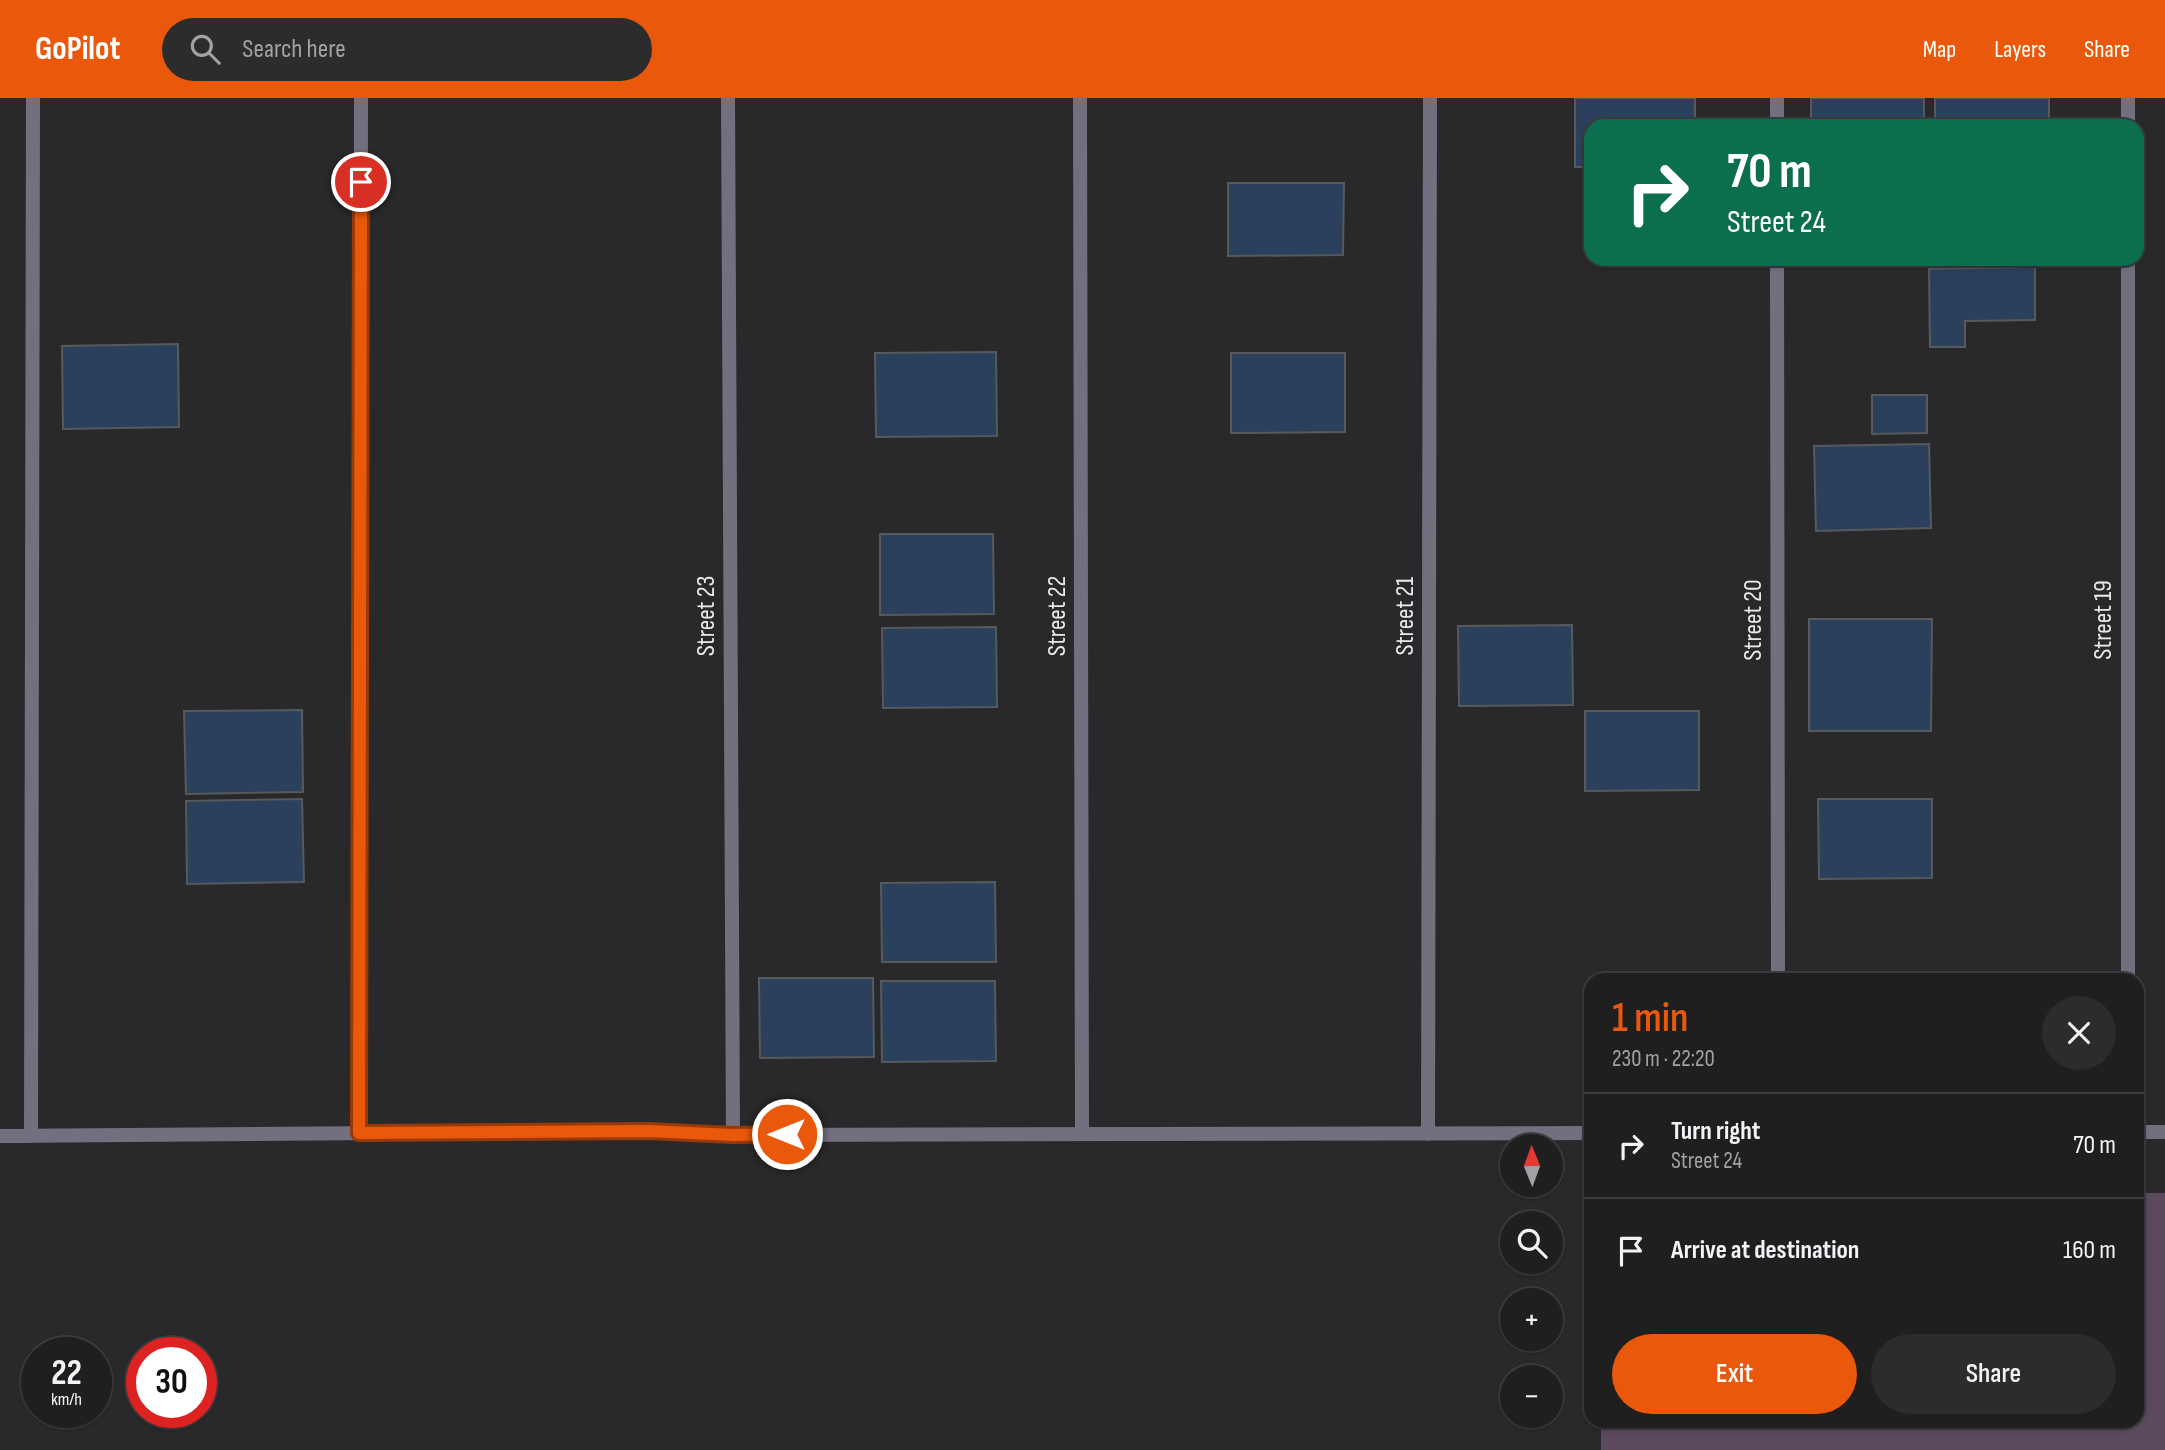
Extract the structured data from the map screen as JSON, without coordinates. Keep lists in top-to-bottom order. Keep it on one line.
{"streets":{"street":["Street 23","Street 22","Street 21","Street 20","Street 19"]},"north":"top","page":{"header":"GoPilot","search":"Search here","nav":["Map","Layers","Share"],"turn":["70 m","Street 24"],"heading":["1 min","230 m · 22:20"],"list":[{"name":"Turn right","note":"Street 24","value":"70 m"},{"name":"Arrive at destination","value":"160 m"}],"map_buttons":["+","−"],"buttons":["Exit","Share"],"speed":"22 km/h","limit":"30"}}
